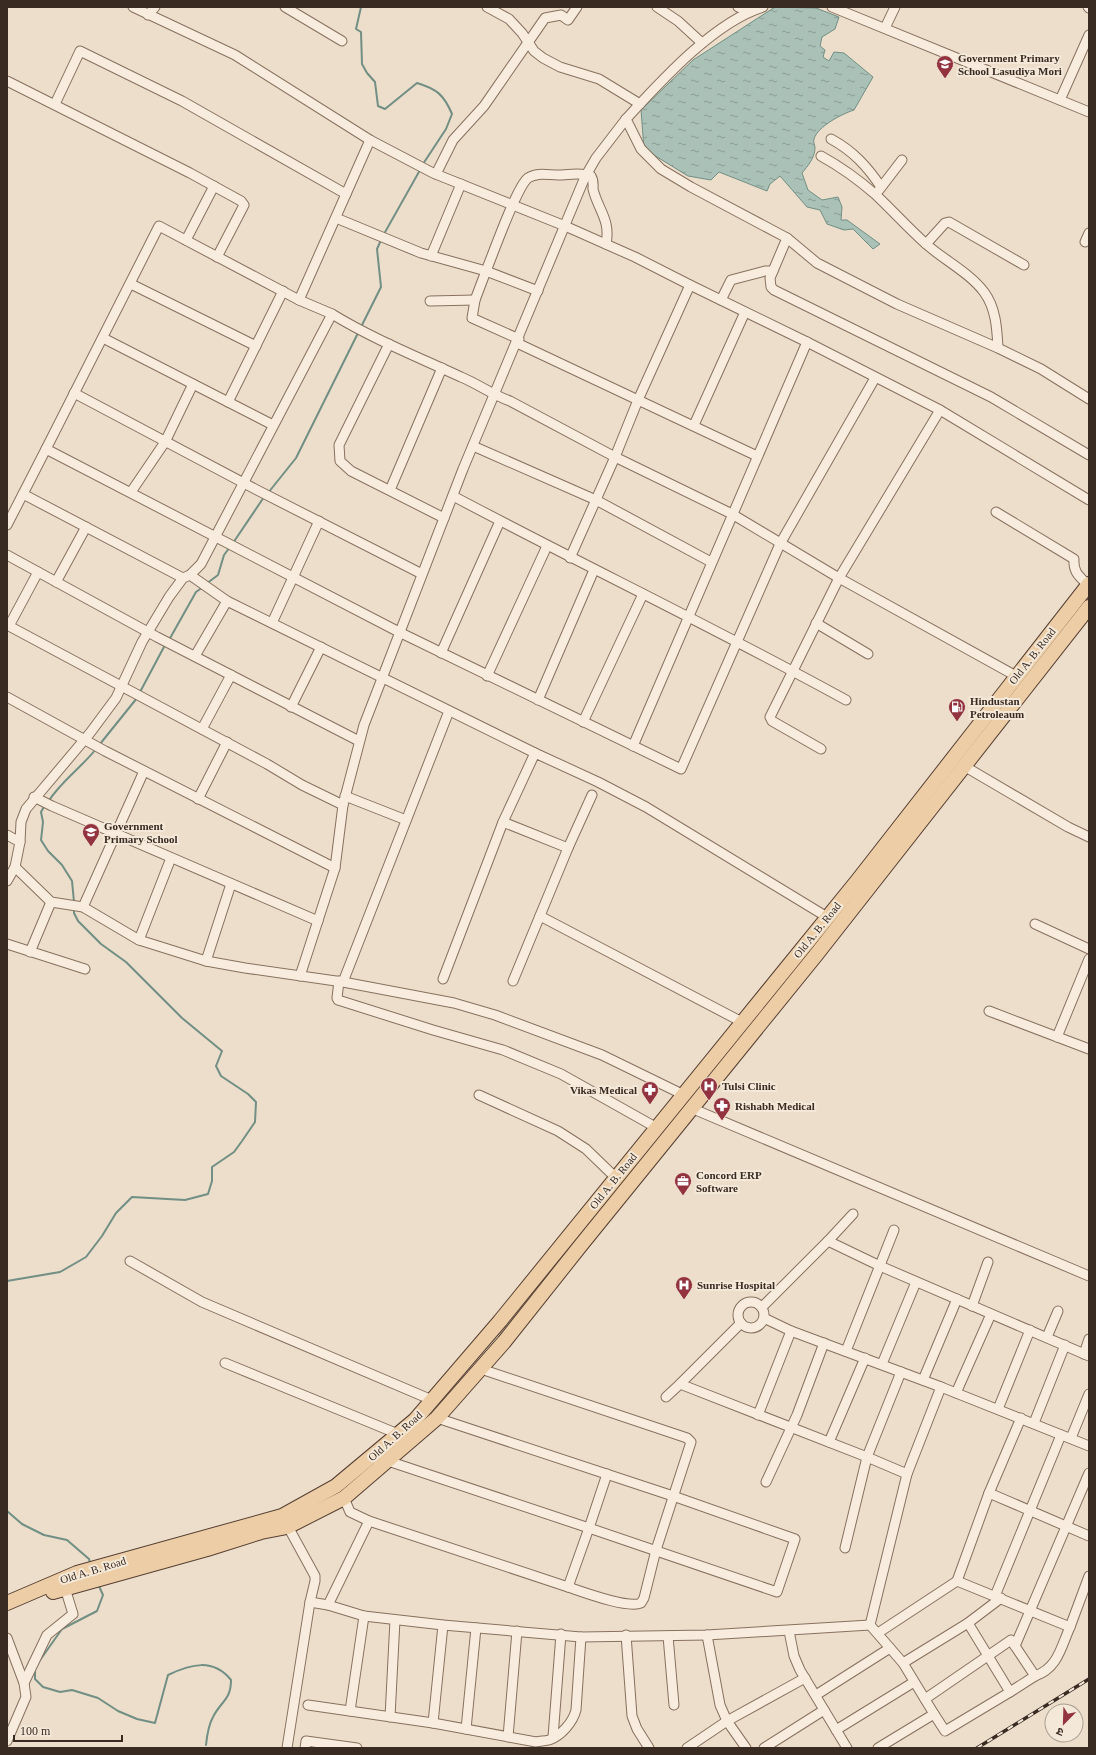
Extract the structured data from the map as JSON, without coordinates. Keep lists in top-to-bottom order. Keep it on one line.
{"streets":{"main road":["Old A. B. Road"]},"places":{"school or university":["Government Primary School Lasudiya Mori","Government Primary School"],"fuel station":["Hindustan Petroleaum"],"hospital":["Tulsi Clinic","Sunrise Hospital"],"pharmacy":["Vikas Medical","Rishabh Medical"],"office":["Concord ERP Software"]},"scale_bar":"100 m","north":"bottom left"}
